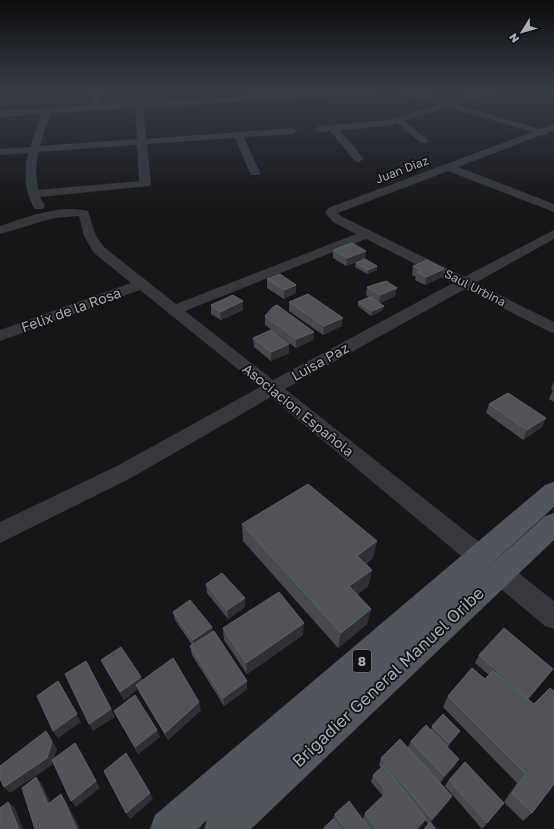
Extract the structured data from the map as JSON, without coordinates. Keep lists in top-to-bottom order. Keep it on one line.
{"streets":{"main road":["8","Brigadier General Manuel Oribe"],"street":["Juan Diaz","Saul Urbina","Felix de la Rosa","Luisa Paz","Asociacion Española"]},"crossings":[["Juan Diaz","Saul Urbina"],["Saul Urbina","Luisa Paz"],["Felix de la Rosa","Asociacion Española"],["Luisa Paz","Asociacion Española"],["Asociacion Española","Brigadier General Manuel Oribe"]],"north":"bottom left"}
